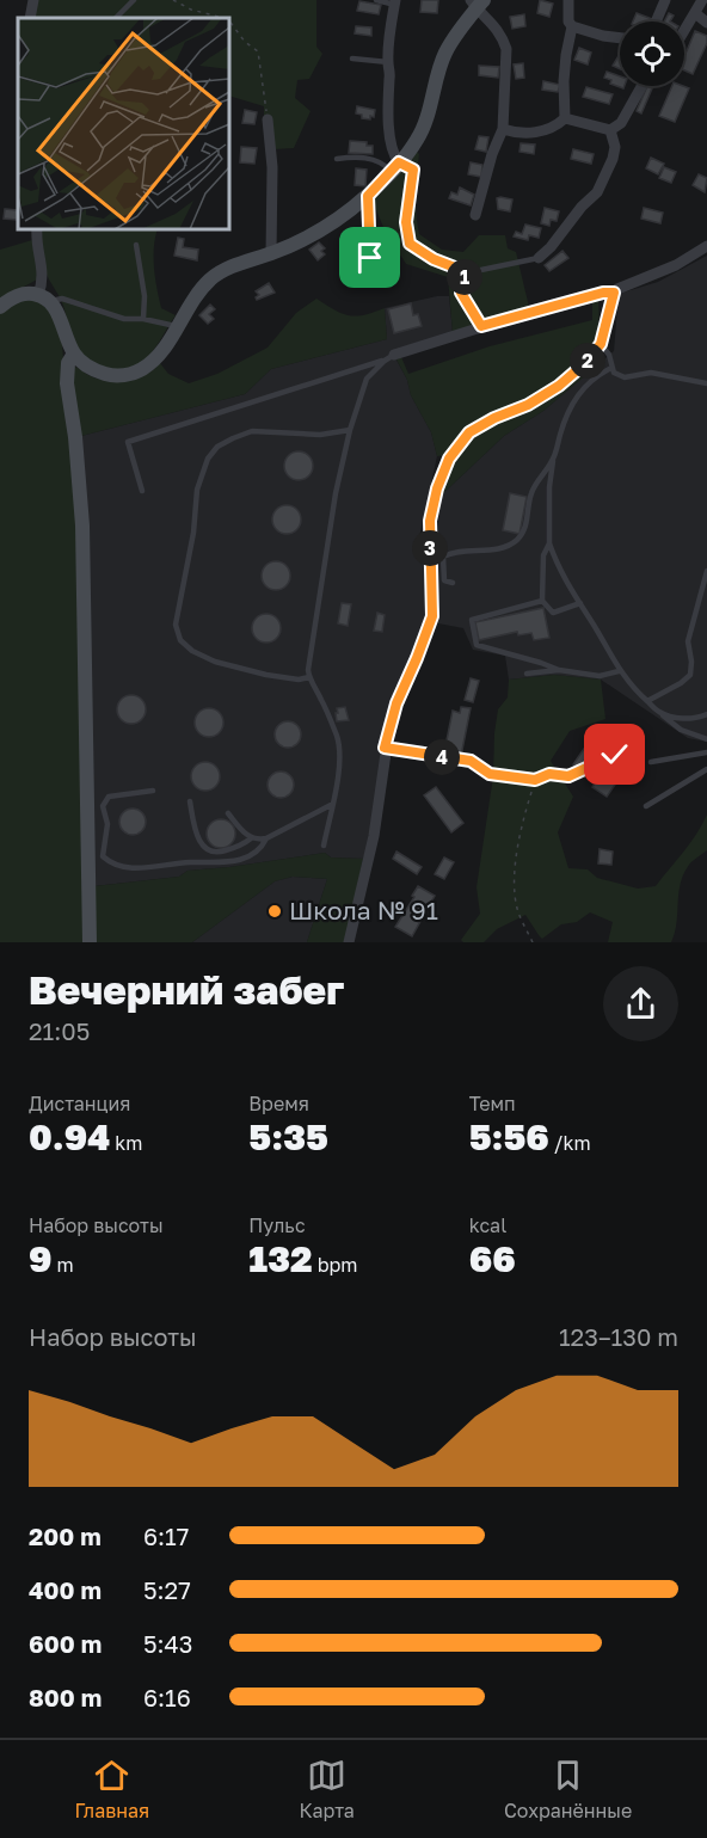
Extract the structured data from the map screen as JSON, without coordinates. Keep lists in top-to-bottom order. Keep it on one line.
{"places":["Школа № 91"],"page":{"pins":["1","2","3","4"],"heading":["Вечерний забег","21:05"],"stats":[["Дистанция","0.94 km"],["Время","5:35"],["Темп","5:56 /km"],["Набор высоты","9 m"],["Пульс","132 bpm"],["kcal","66"]],"chart":["Набор высоты","123–130 m"],"list":[{"name":"200 m","note":"6:17"},{"name":"400 m","note":"5:27"},{"name":"600 m","note":"5:43"},{"name":"800 m","note":"6:16"}],"tabs":["Главная","Карта","Сохранённые"]}}
